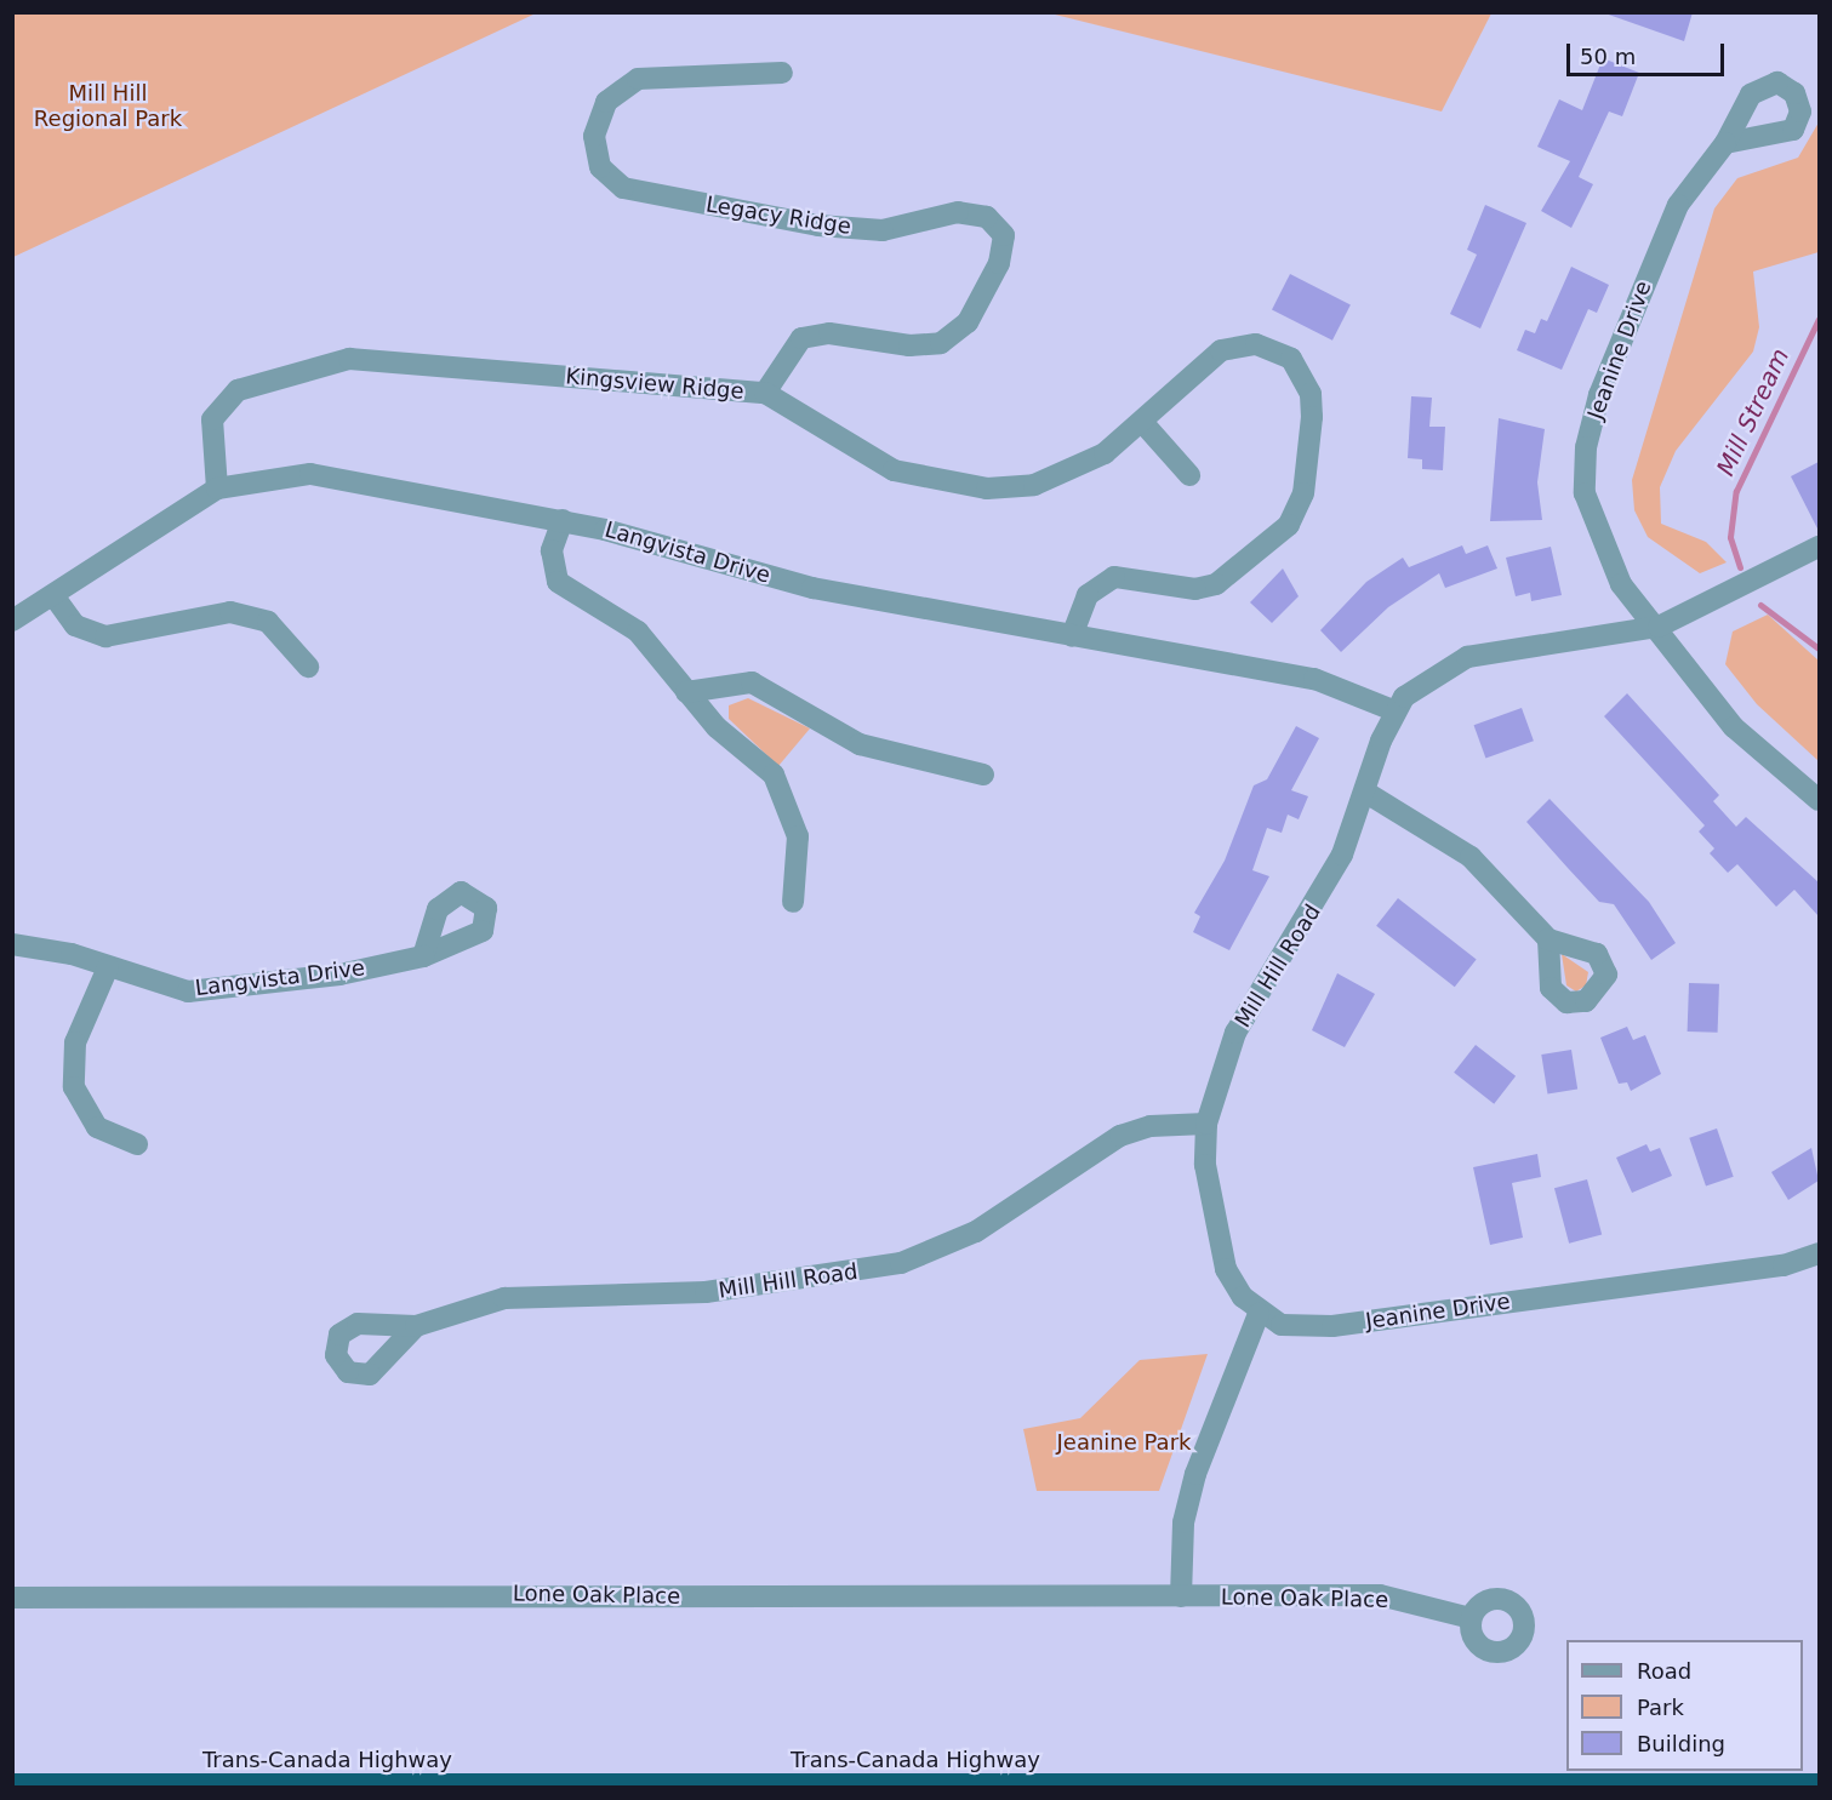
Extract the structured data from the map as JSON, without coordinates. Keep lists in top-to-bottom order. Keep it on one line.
{"streets":{"highway":["Trans-Canada Highway"],"street":["Legacy Ridge","Jeanine Drive","Kingsview Ridge","Langvista Drive","Mill Hill Road","Lone Oak Place"]},"crossings":[["Legacy Ridge","Kingsview Ridge"],["Jeanine Drive","Mill Hill Road"],["Kingsview Ridge","Langvista Drive"],["Langvista Drive","Mill Hill Road"]],"water":["Mill Stream"],"parks":["Mill Hill Regional Park","Jeanine Park"],"legend":["Road","Park","Building"],"scale_bar":"50 m"}
